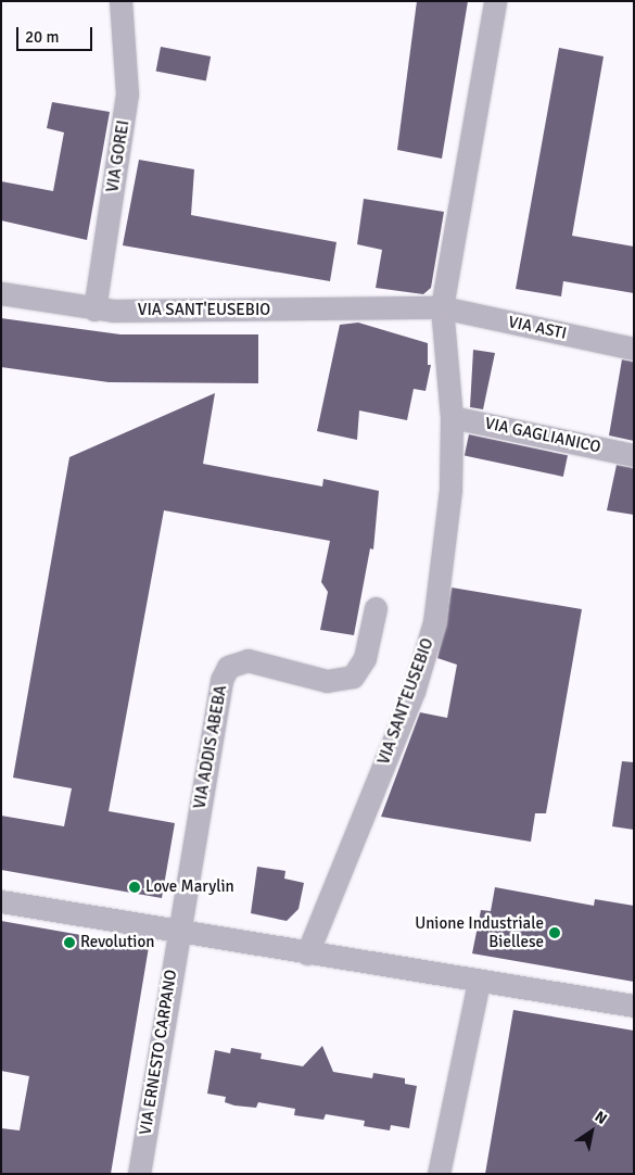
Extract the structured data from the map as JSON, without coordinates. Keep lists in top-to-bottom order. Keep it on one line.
{"streets":{"street":["VIA GOREI","VIA SANT'EUSEBIO","VIA ASTI","VIA GAGLIANICO","VIA ADDIS ABEBA","VIA ERNESTO CARPANO"]},"crossings":[["VIA GOREI","VIA SANT'EUSEBIO"],["VIA SANT'EUSEBIO","VIA ASTI"],["VIA SANT'EUSEBIO","VIA GAGLIANICO"],["VIA ADDIS ABEBA","VIA ERNESTO CARPANO"]],"places":["Love Marylin","Unione Industriale Biellese","Revolution"],"scale_bar":"20 m","north":"top right"}
